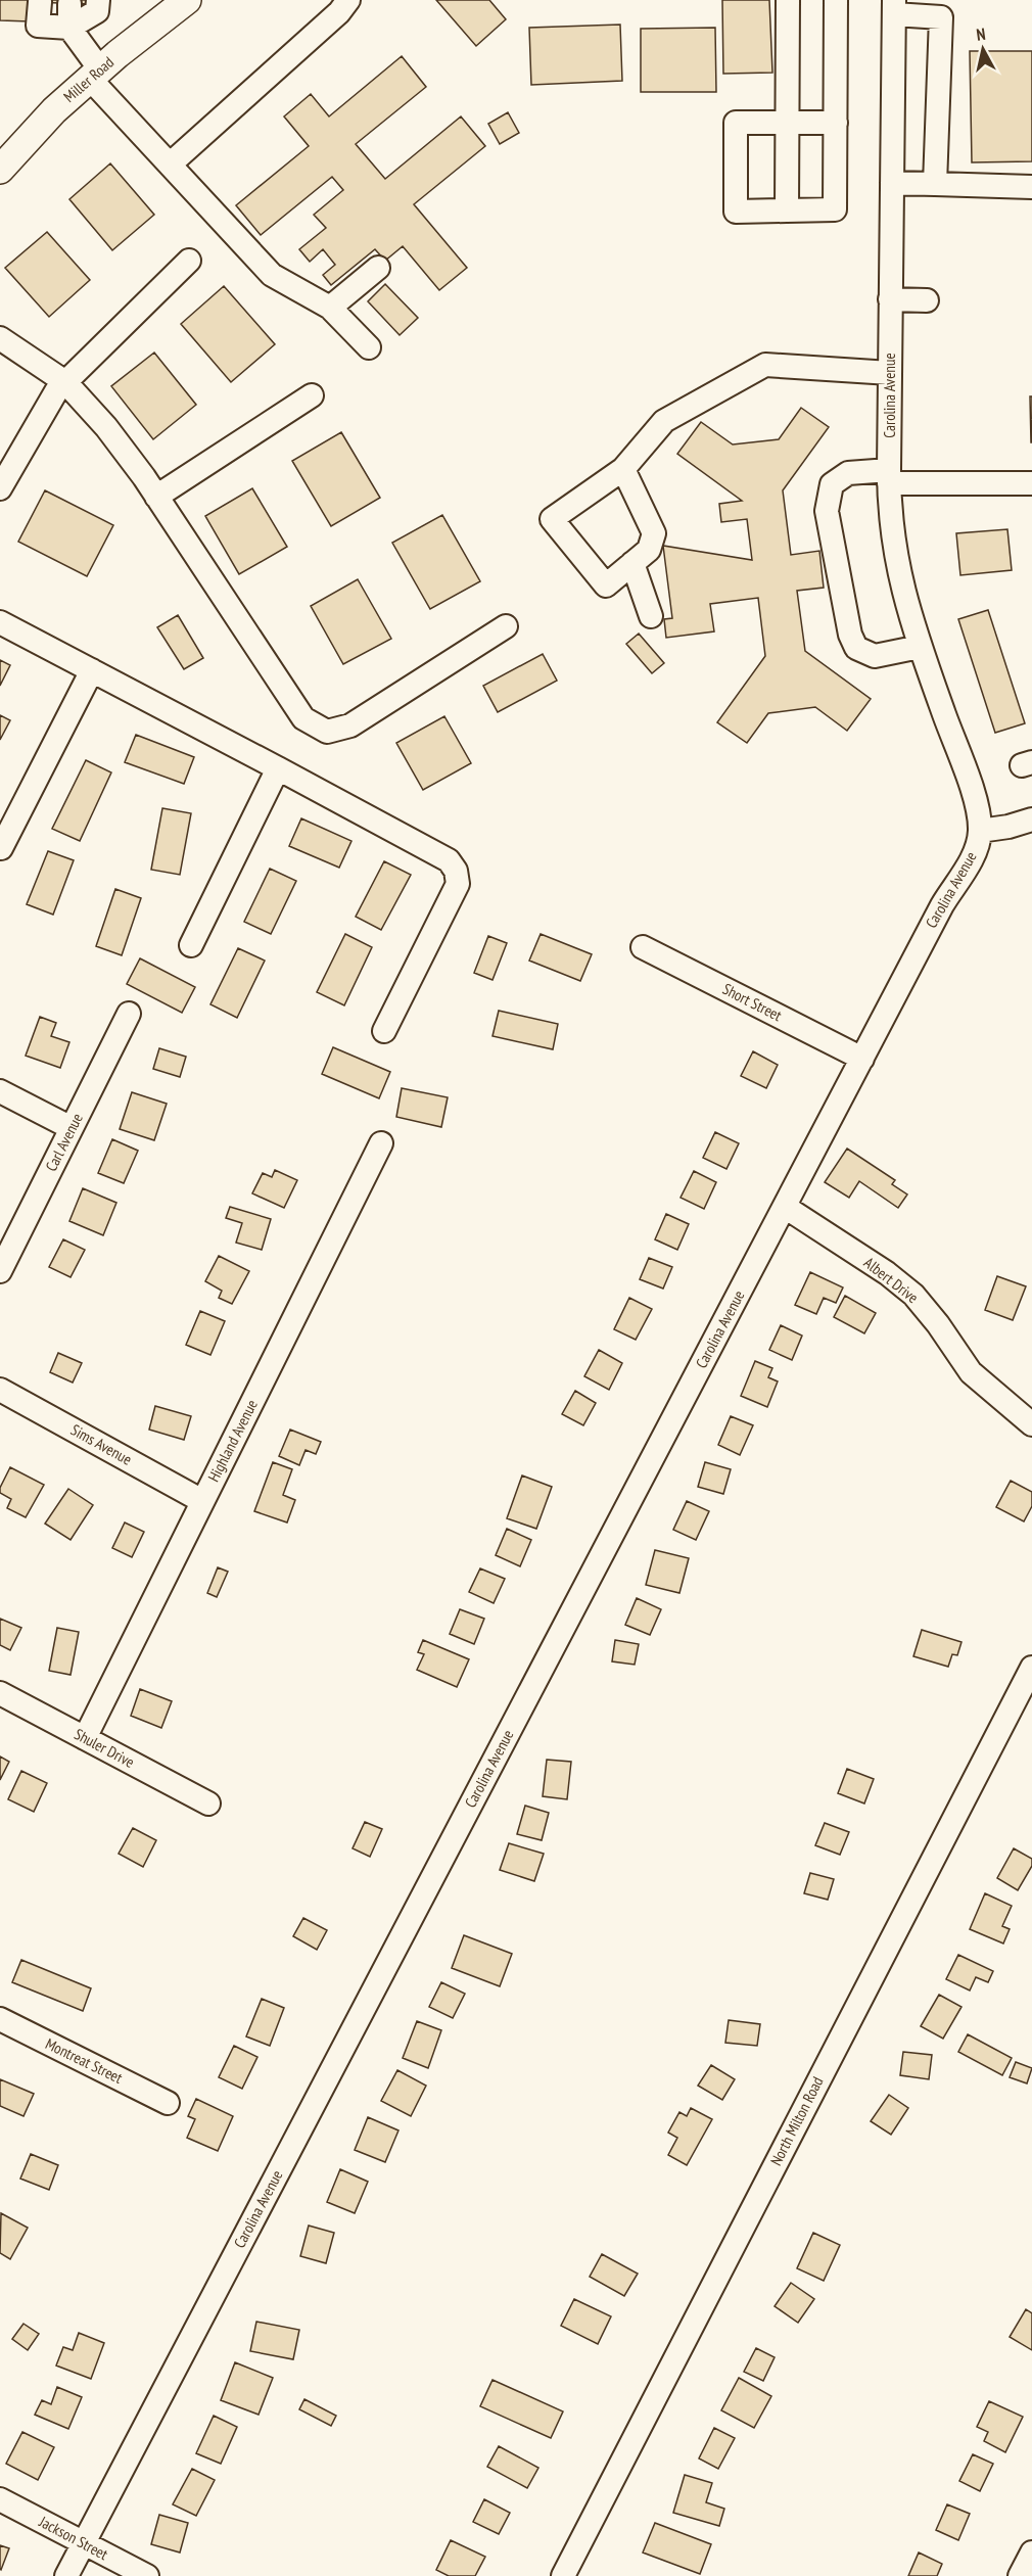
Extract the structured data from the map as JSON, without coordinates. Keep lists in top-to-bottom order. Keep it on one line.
{"streets":{"main road":["Miller Road"],"street":["Carolina Avenue","Short Street","Carl Avenue","Albert Drive","Highland Avenue","Sims Avenue","Shuler Drive","Montreat Street","North Milton Road","Jackson Street"]},"crossings":[["Carolina Avenue","Short Street"],["Carolina Avenue","Albert Drive"],["Carolina Avenue","Jackson Street"],["Highland Avenue","Sims Avenue"],["Highland Avenue","Shuler Drive"]],"north":"top"}
